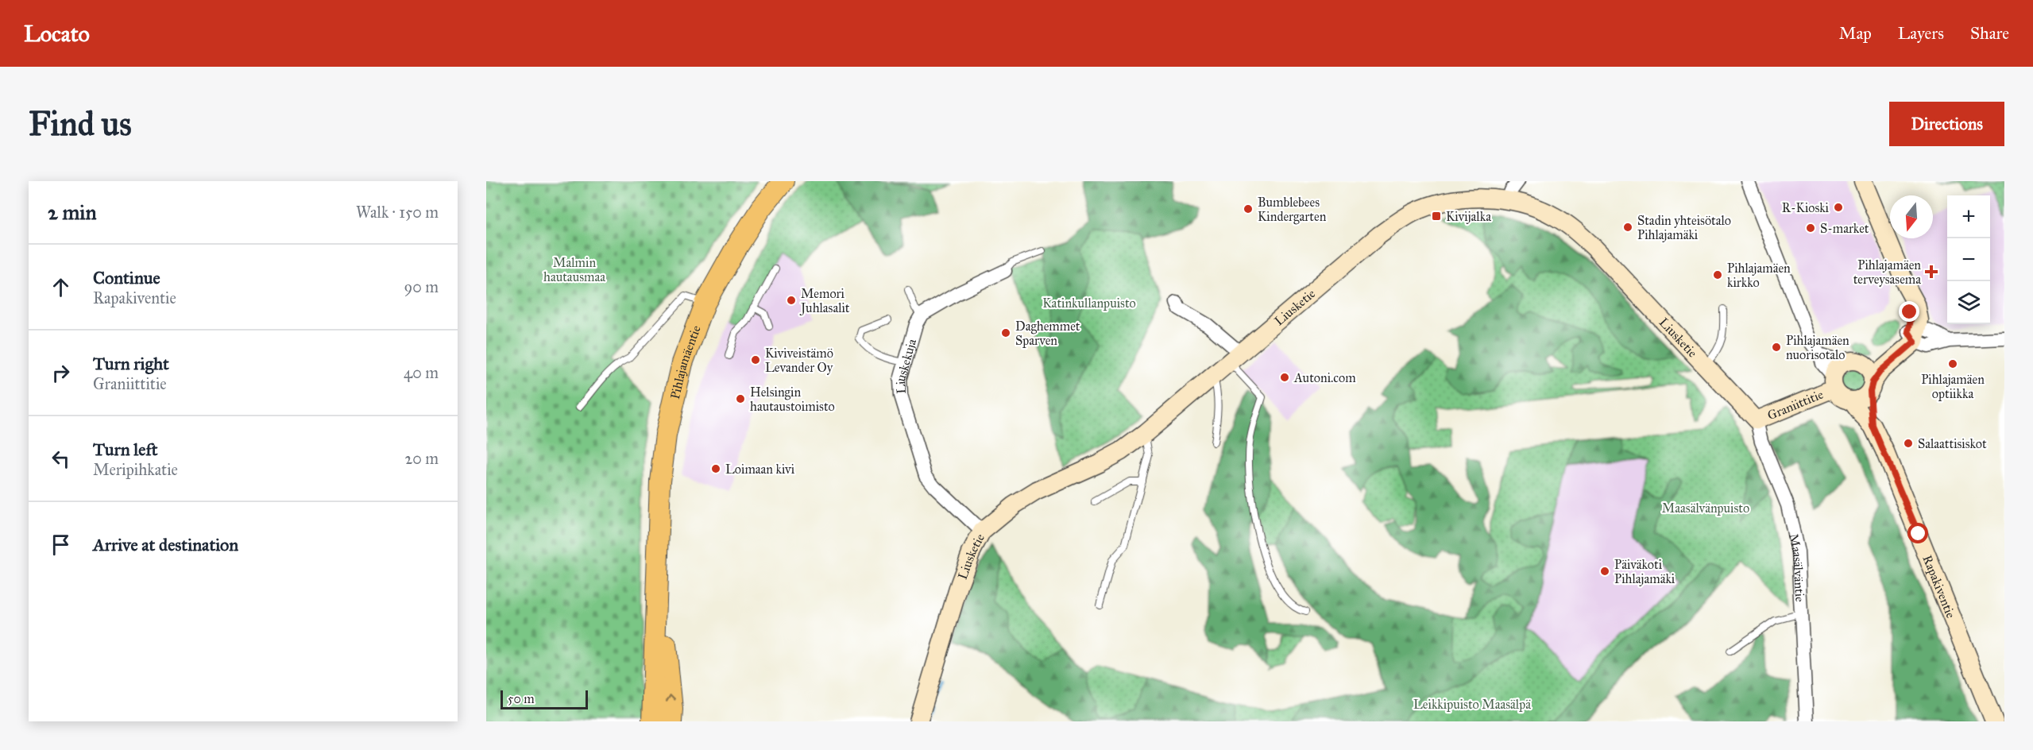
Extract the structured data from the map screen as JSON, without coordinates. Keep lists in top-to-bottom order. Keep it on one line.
{"streets":{"main road":["Pihlajamäentie"],"street":["Liusketie","Liuskekuja","Graniittitie","Maasälväntie","Rapakiventie"]},"crossings":[["Liusketie","Liuskekuja"],["Liusketie","Graniittitie"],["Liusketie","Maasälväntie"],["Graniittitie","Maasälväntie"],["Graniittitie","Rapakiventie"]],"parks":["Malmin hautausmaa","Katinkullanpuisto","Maasälvänpuisto","Leikkipuisto Maasälpä"],"places":{"other":["R-Kioski","Bumblebees Kindergarten","Stadin yhteisötalo Pihlajamäki","S-market","Pihlajamäen kirkko","Memori Juhlasalit","Daghemmet Sparven","Pihlajamäen nuorisotalo","Kiviveistämö Levander Oy","Pihlajamäen optiikka","Autoni.com","Helsingin hautaustoimisto","Salaattisiskot","Loimaan kivi","Päiväkoti Pihlajamäki"],"transit":["Kivijalka"],"health":["Pihlajamäen terveysasema"]},"scale_bar":"50 m","north":"bottom","page":{"header":"Locato","nav":["Map","Layers","Share"],"buttons":"Directions","title":"Find us","heading":["2 min","Walk · 150 m"],"map_buttons":["+","−"],"list":[["Continue","Rapakiventie","90 m"],["Turn right","Graniittitie","40 m"],["Turn left","Meripihkatie","20 m"],"Arrive at destination"],"scale":"50 m"}}
